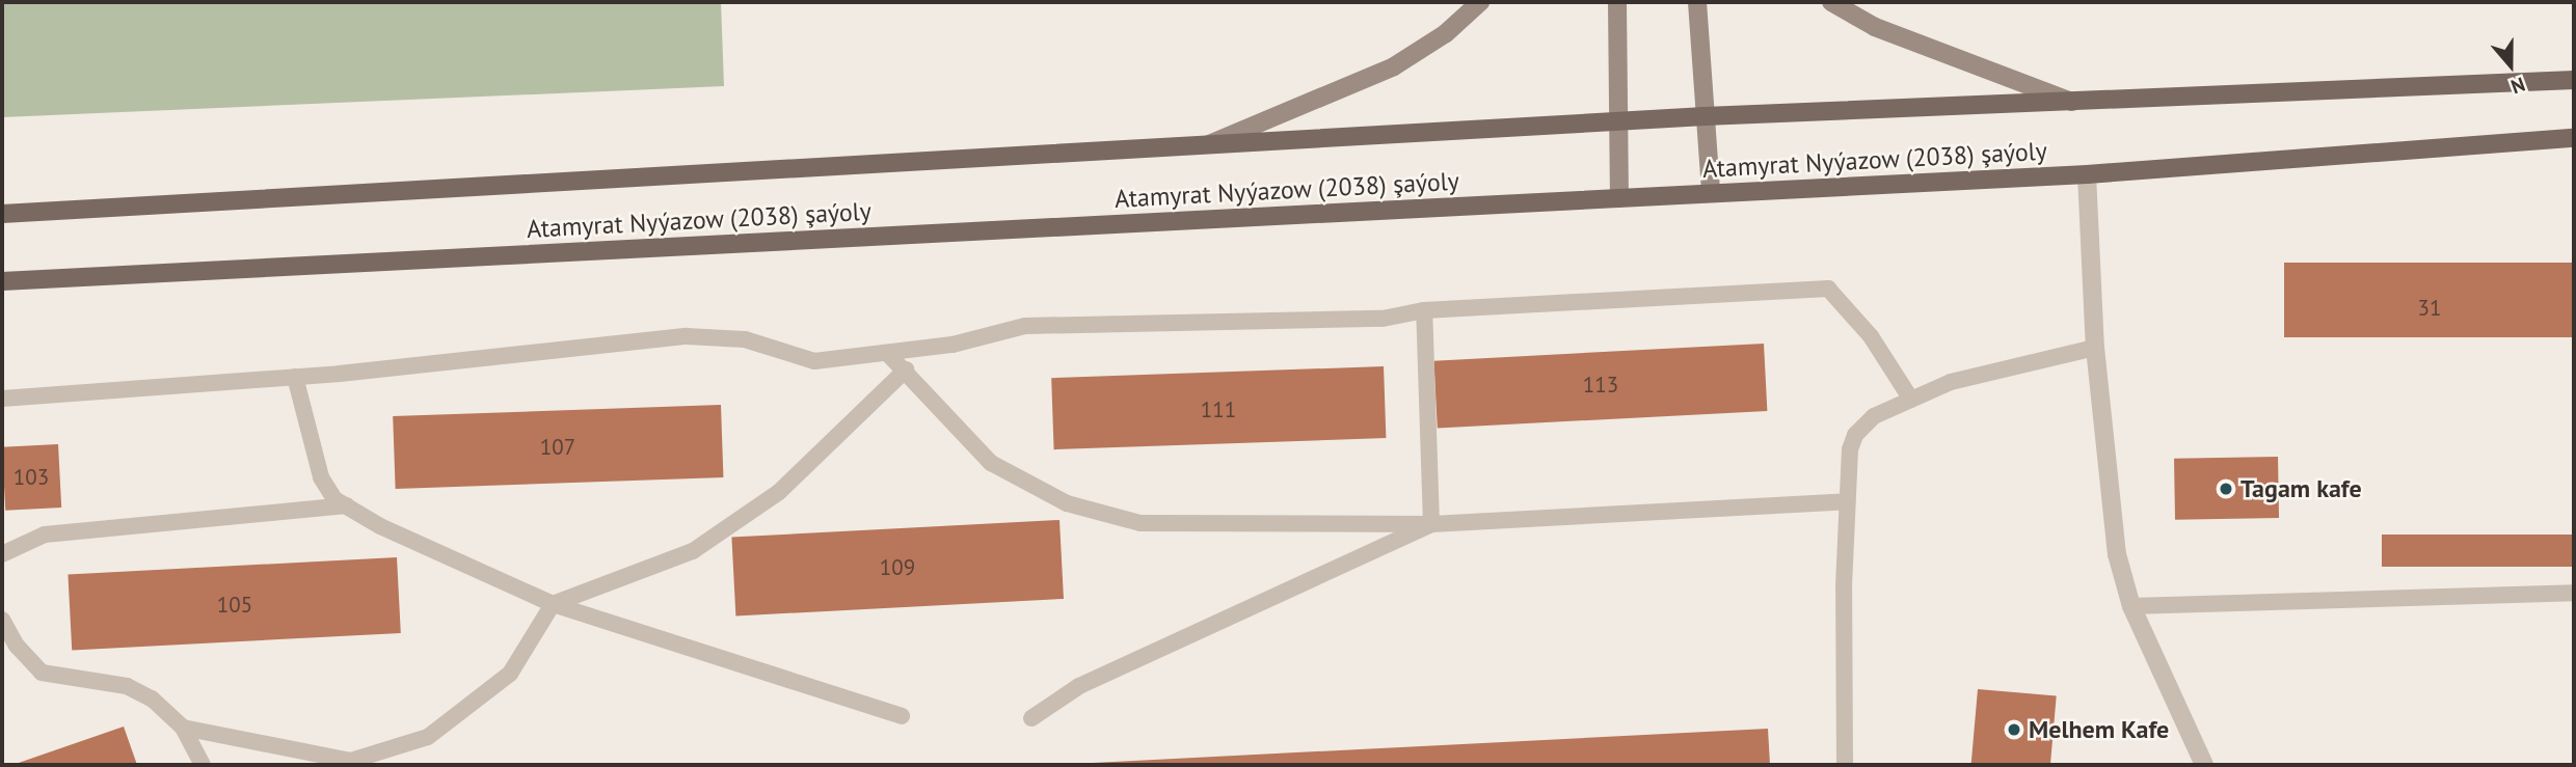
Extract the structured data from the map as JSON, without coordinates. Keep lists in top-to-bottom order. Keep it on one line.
{"streets":{"main road":["Atamyrat Nyýazow (2038) şaýoly"]},"places":["Tagam kafe","Melhem Kafe"],"house_numbers":["31","113","111","107","103","109","105"],"north":"bottom"}
